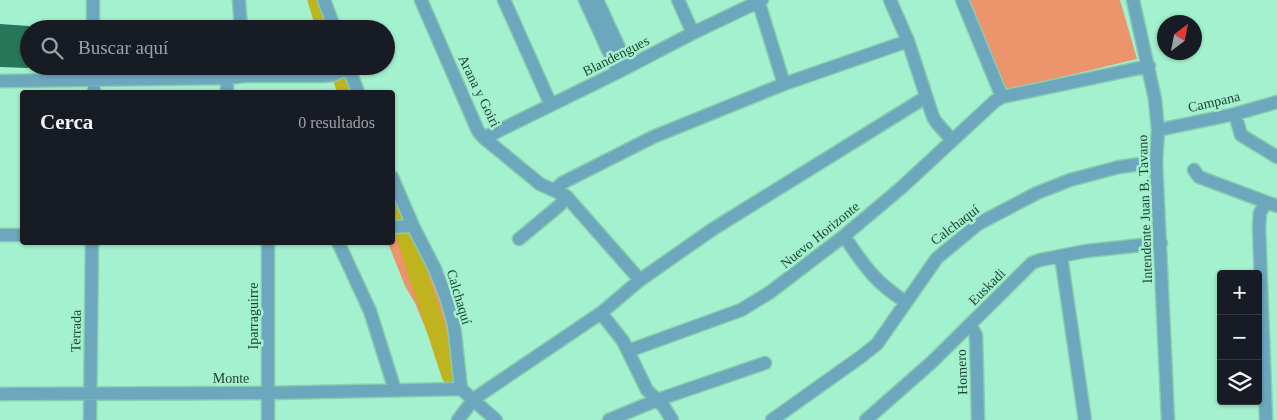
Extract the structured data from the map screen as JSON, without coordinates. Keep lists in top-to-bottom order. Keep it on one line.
{"streets":{"street":["Blandengues","Arana y Goiri","Campana","Intendente Juan B. Tavano","Calchaquí","Nuevo Horizonte","Euskadi","Iparraguirre","Terrada","Homero","Monte"]},"crossings":[["Blandengues","Arana y Goiri"],["Campana","Intendente Juan B. Tavano"],["Intendente Juan B. Tavano","Calchaquí"],["Intendente Juan B. Tavano","Euskadi"],["Calchaquí","Monte"],["Euskadi","Homero"],["Iparraguirre","Monte"],["Terrada","Monte"]],"north":"top right","page":{"search":"Buscar aquí","heading":["Cerca","0 resultados"],"map_buttons":["+","−"]}}
